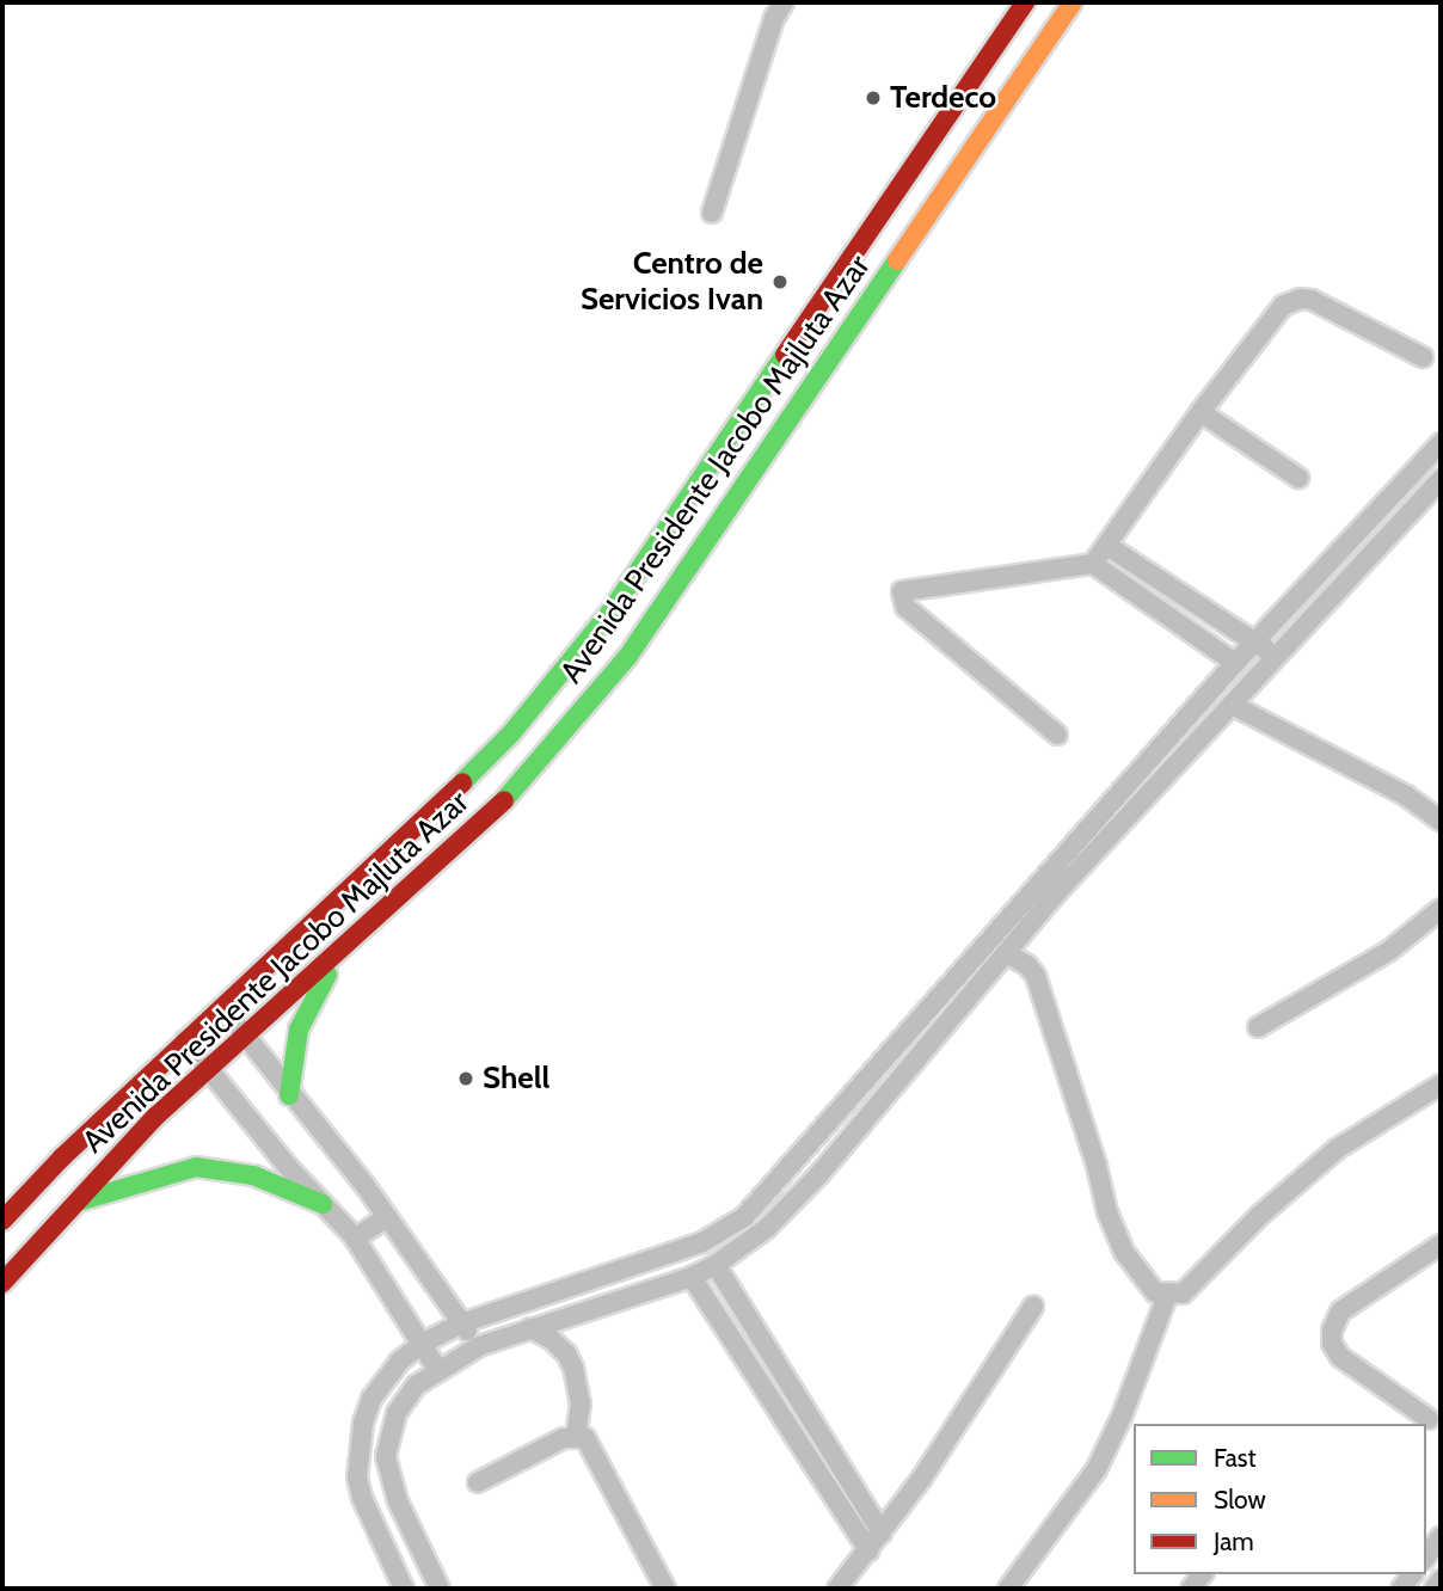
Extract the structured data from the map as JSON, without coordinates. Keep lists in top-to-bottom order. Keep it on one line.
{"streets":{"main road":["Avenida Presidente Jacobo Majluta Azar"]},"places":["Terdeco","Centro de Servicios Ivan","Shell"],"legend":["Fast","Slow","Jam"]}
